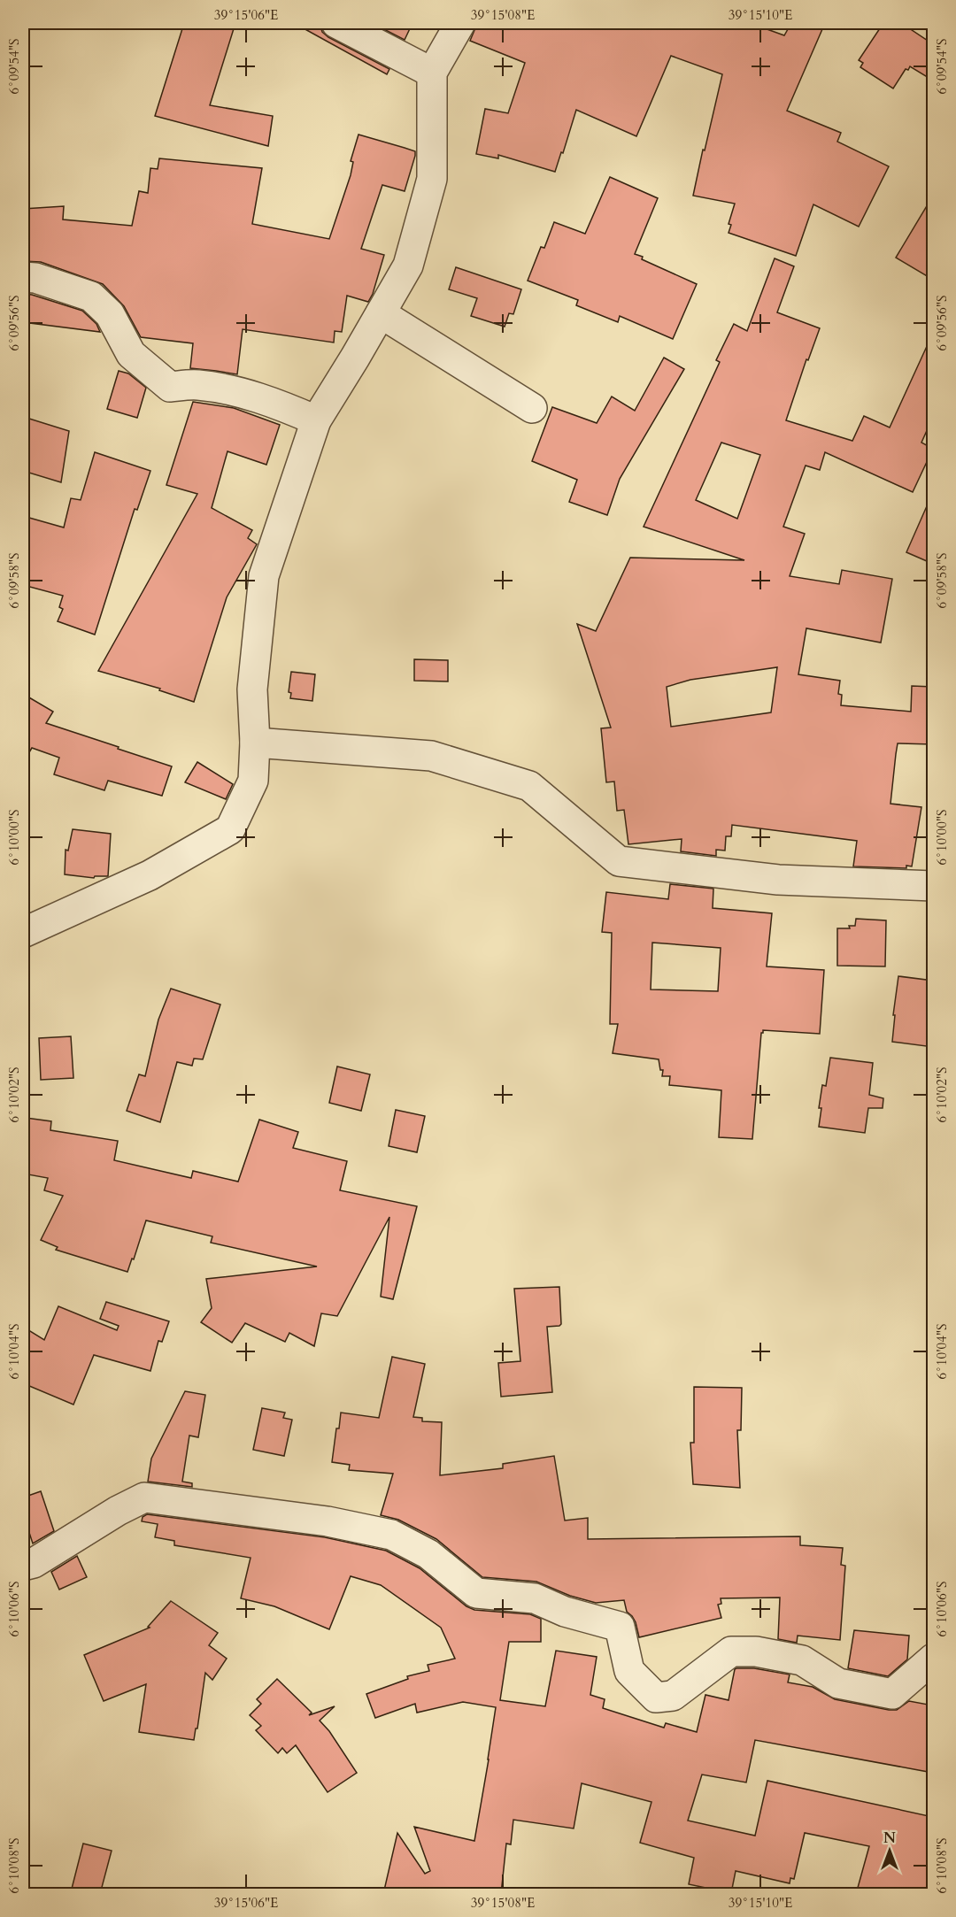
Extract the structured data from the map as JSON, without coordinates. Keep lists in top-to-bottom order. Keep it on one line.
{"north":"top","coordinates":["39°15'06\"E","39°15'08\"E","39°15'10\"E","6°09'54\"S","6°09'56\"S","6°09'58\"S","6°10'00\"S","6°10'02\"S","6°10'04\"S","6°10'06\"S","6°10'08\"S"]}
